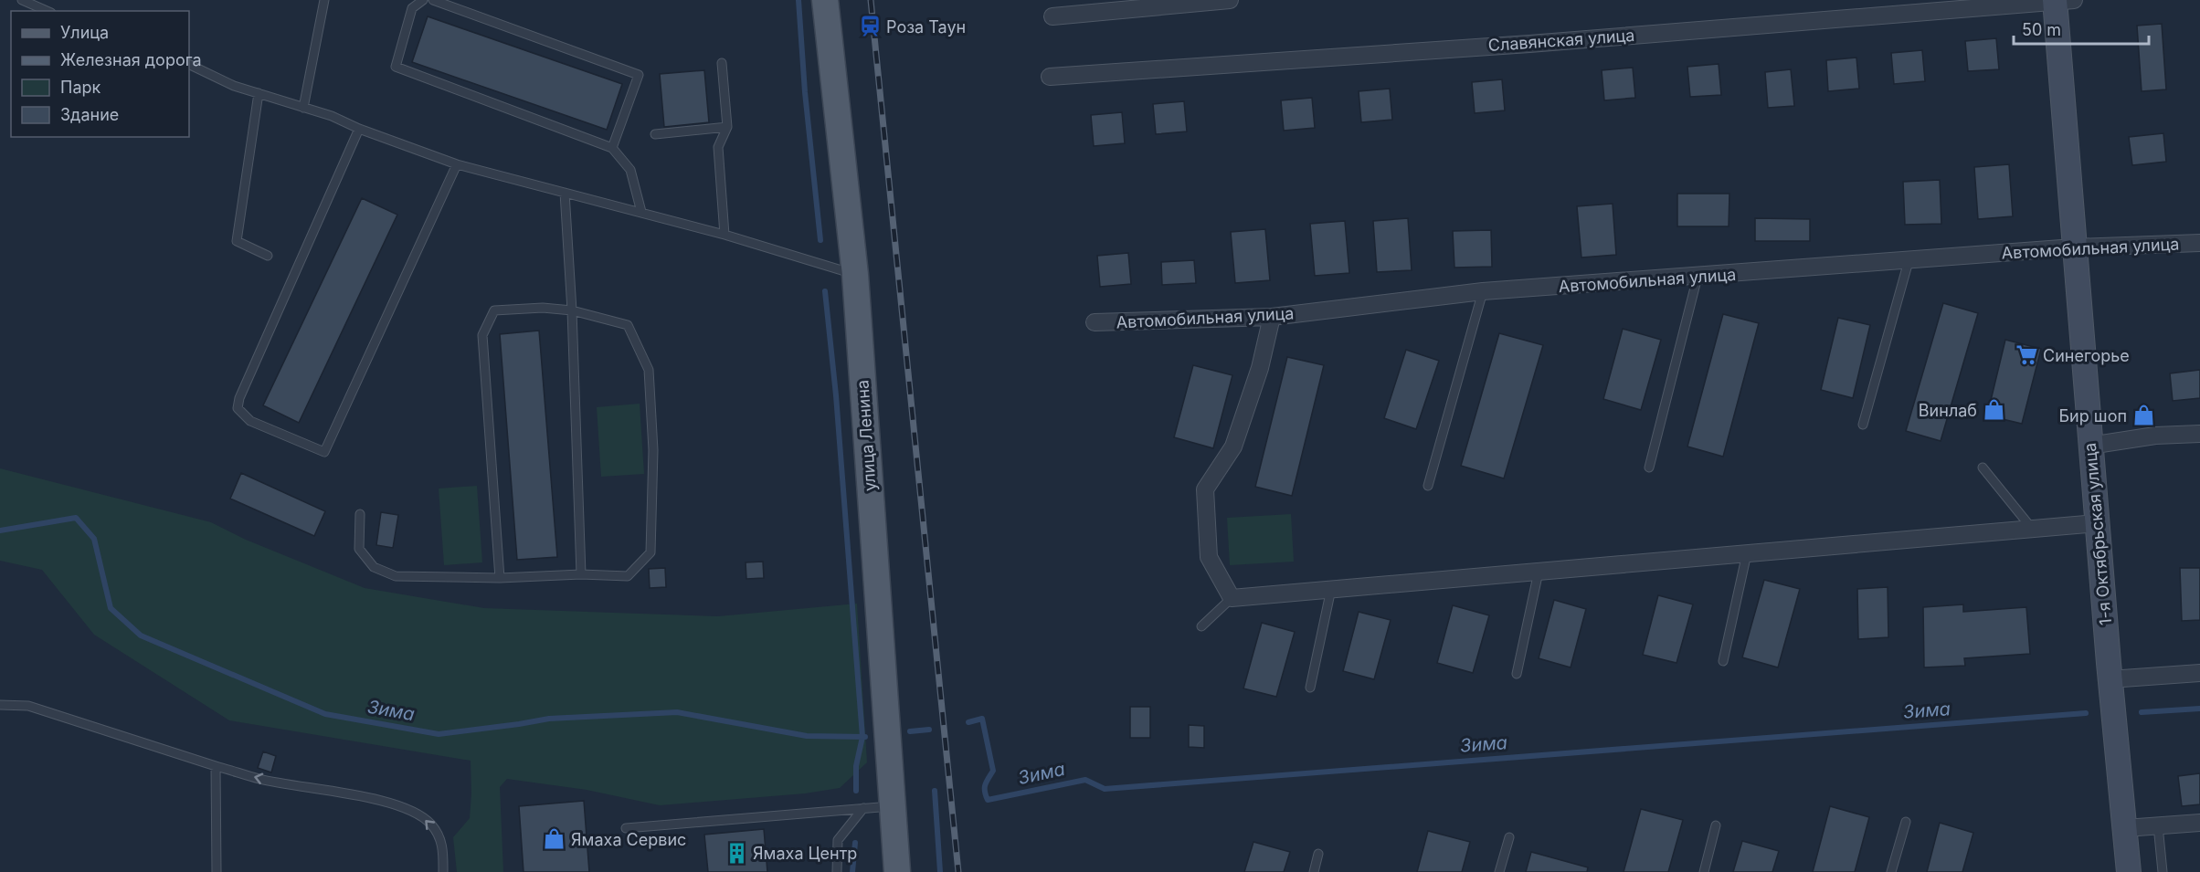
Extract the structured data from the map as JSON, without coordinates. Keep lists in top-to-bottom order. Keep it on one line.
{"streets":{"main road":["улица Ленина"],"street":["Славянская улица","Автомобильная улица","1-я Октябрьская улица"]},"crossings":[["Славянская улица","1-я Октябрьская улица"],["Автомобильная улица","1-я Октябрьская улица"]],"water":["Зима"],"places":{"station":["Роза Таун"],"supermarket":["Синегорье"],"shop":["Винлаб","Бир шоп","Ямаха Сервис"],"building":["Ямаха Центр"]},"legend":["Улица","Железная дорога","Парк","Здание"],"scale_bar":"50 m"}
